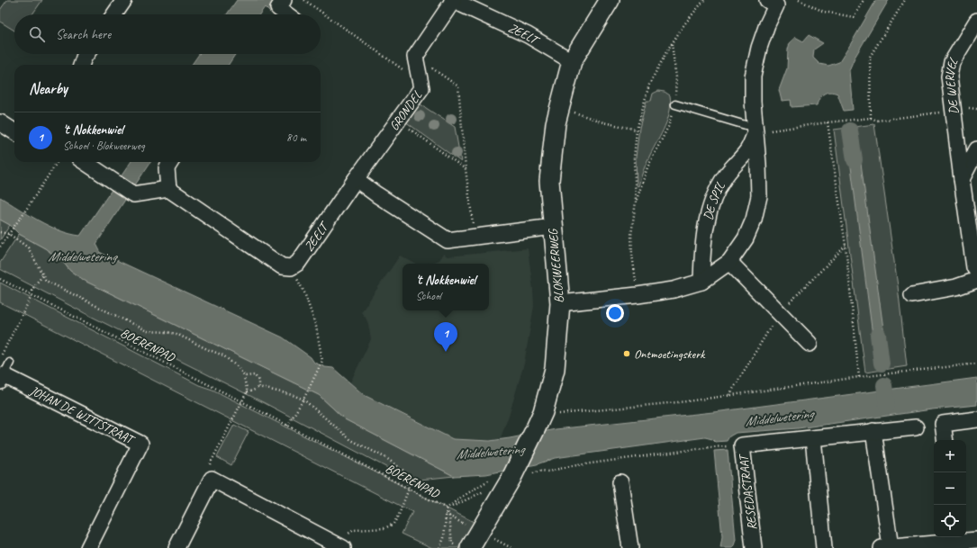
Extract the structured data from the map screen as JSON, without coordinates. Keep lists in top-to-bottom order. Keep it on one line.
{"streets":{"street":["ZEELT","DE WERVEL","GRONDEL","DE SPIL","BLOKWEERWEG","JOHAN DE WITTSTRAAT","RESEDASTRAAT"],"path":["BOERENPAD"]},"crossings":[["ZEELT","GRONDEL"],["ZEELT","BLOKWEERWEG"]],"water":["Middelwetering"],"places":["Ontmoetingskerk"],"page":{"search":"Search here","heading":"Nearby","list":[{"mark":"1","name":"'t Nokkenwiel","note":"School · Blokweerweg","value":"80 m"}],"popup":["'t Nokkenwiel","School"],"pins":"1","map_buttons":["+","−"]}}
